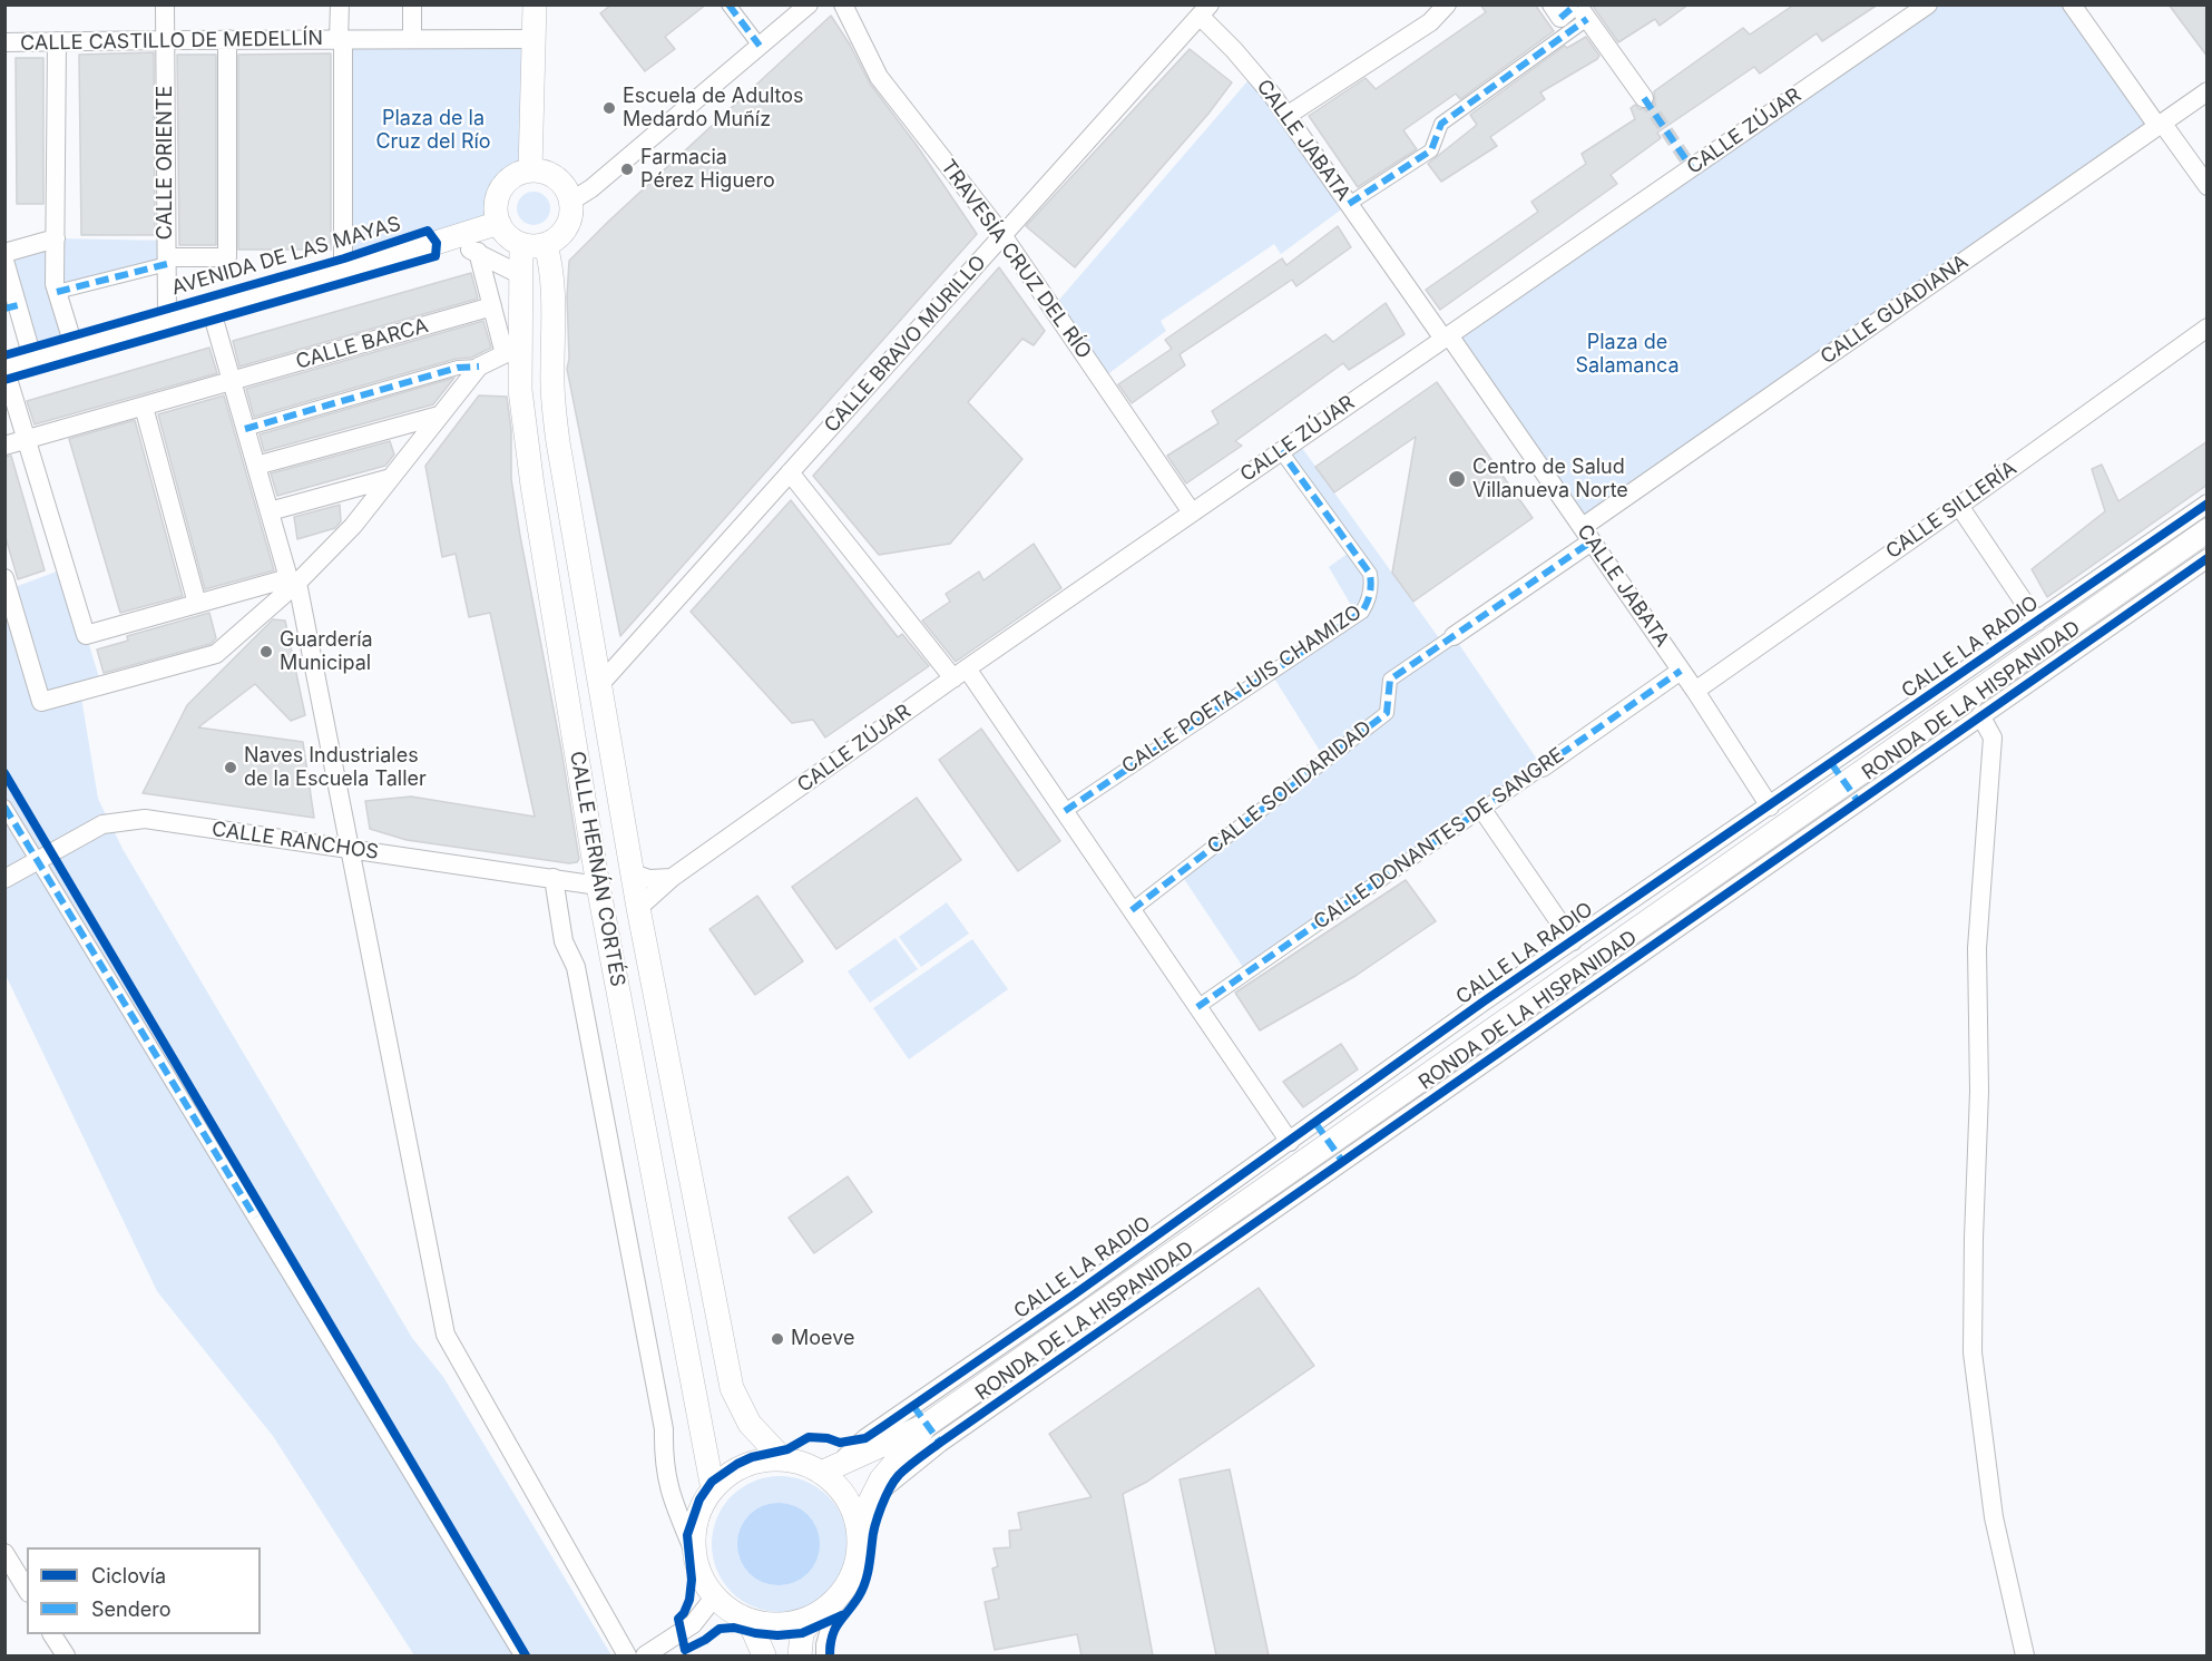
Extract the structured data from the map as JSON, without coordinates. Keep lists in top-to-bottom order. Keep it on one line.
{"streets":{"street":["CALLE CASTILLO DE MEDELLÍN","CALLE ZÚJAR","CALLE JABATA","CALLE ORIENTE","AVENIDA DE LAS MAYAS","TRAVESÍA CRUZ DEL RÍO","CALLE GUADIANA","CALLE BARCA","CALLE BRAVO MURILLO","CALLE SILLERÍA","CALLE LA RADIO","CALLE POETA LUIS CHAMIZO","RONDA DE LA HISPANIDAD","CALLE SOLIDARIDAD","CALLE DONANTES DE SANGRE","CALLE RANCHOS","CALLE HERNÁN CORTÉS"]},"crossings":[["CALLE CASTILLO DE MEDELLÍN","CALLE ORIENTE"],["CALLE ZÚJAR","CALLE JABATA"],["CALLE ZÚJAR","TRAVESÍA CRUZ DEL RÍO"],["CALLE ZÚJAR","CALLE POETA LUIS CHAMIZO"],["CALLE ZÚJAR","CALLE HERNÁN CORTÉS"],["CALLE JABATA","CALLE GUADIANA"],["CALLE JABATA","CALLE BRAVO MURILLO"],["CALLE JABATA","CALLE SILLERÍA"],["CALLE JABATA","CALLE LA RADIO"],["CALLE JABATA","CALLE SOLIDARIDAD"],["CALLE JABATA","CALLE DONANTES DE SANGRE"],["CALLE ORIENTE","AVENIDA DE LAS MAYAS"],["AVENIDA DE LAS MAYAS","CALLE HERNÁN CORTÉS"],["TRAVESÍA CRUZ DEL RÍO","CALLE BRAVO MURILLO"],["CALLE GUADIANA","CALLE SOLIDARIDAD"],["CALLE BRAVO MURILLO","CALLE HERNÁN CORTÉS"],["CALLE LA RADIO","RONDA DE LA HISPANIDAD"],["CALLE LA RADIO","CALLE HERNÁN CORTÉS"],["RONDA DE LA HISPANIDAD","CALLE HERNÁN CORTÉS"],["CALLE RANCHOS","CALLE HERNÁN CORTÉS"]],"parks":["Plaza de la Cruz del Río","Plaza de Salamanca"],"places":["Escuela de Adultos Medardo Muñíz","Farmacia Pérez Higuero","Centro de Salud Villanueva Norte","Guardería Municipal","Naves Industriales de la Escuela Taller","Moeve"],"legend":["Ciclovía","Sendero"]}
